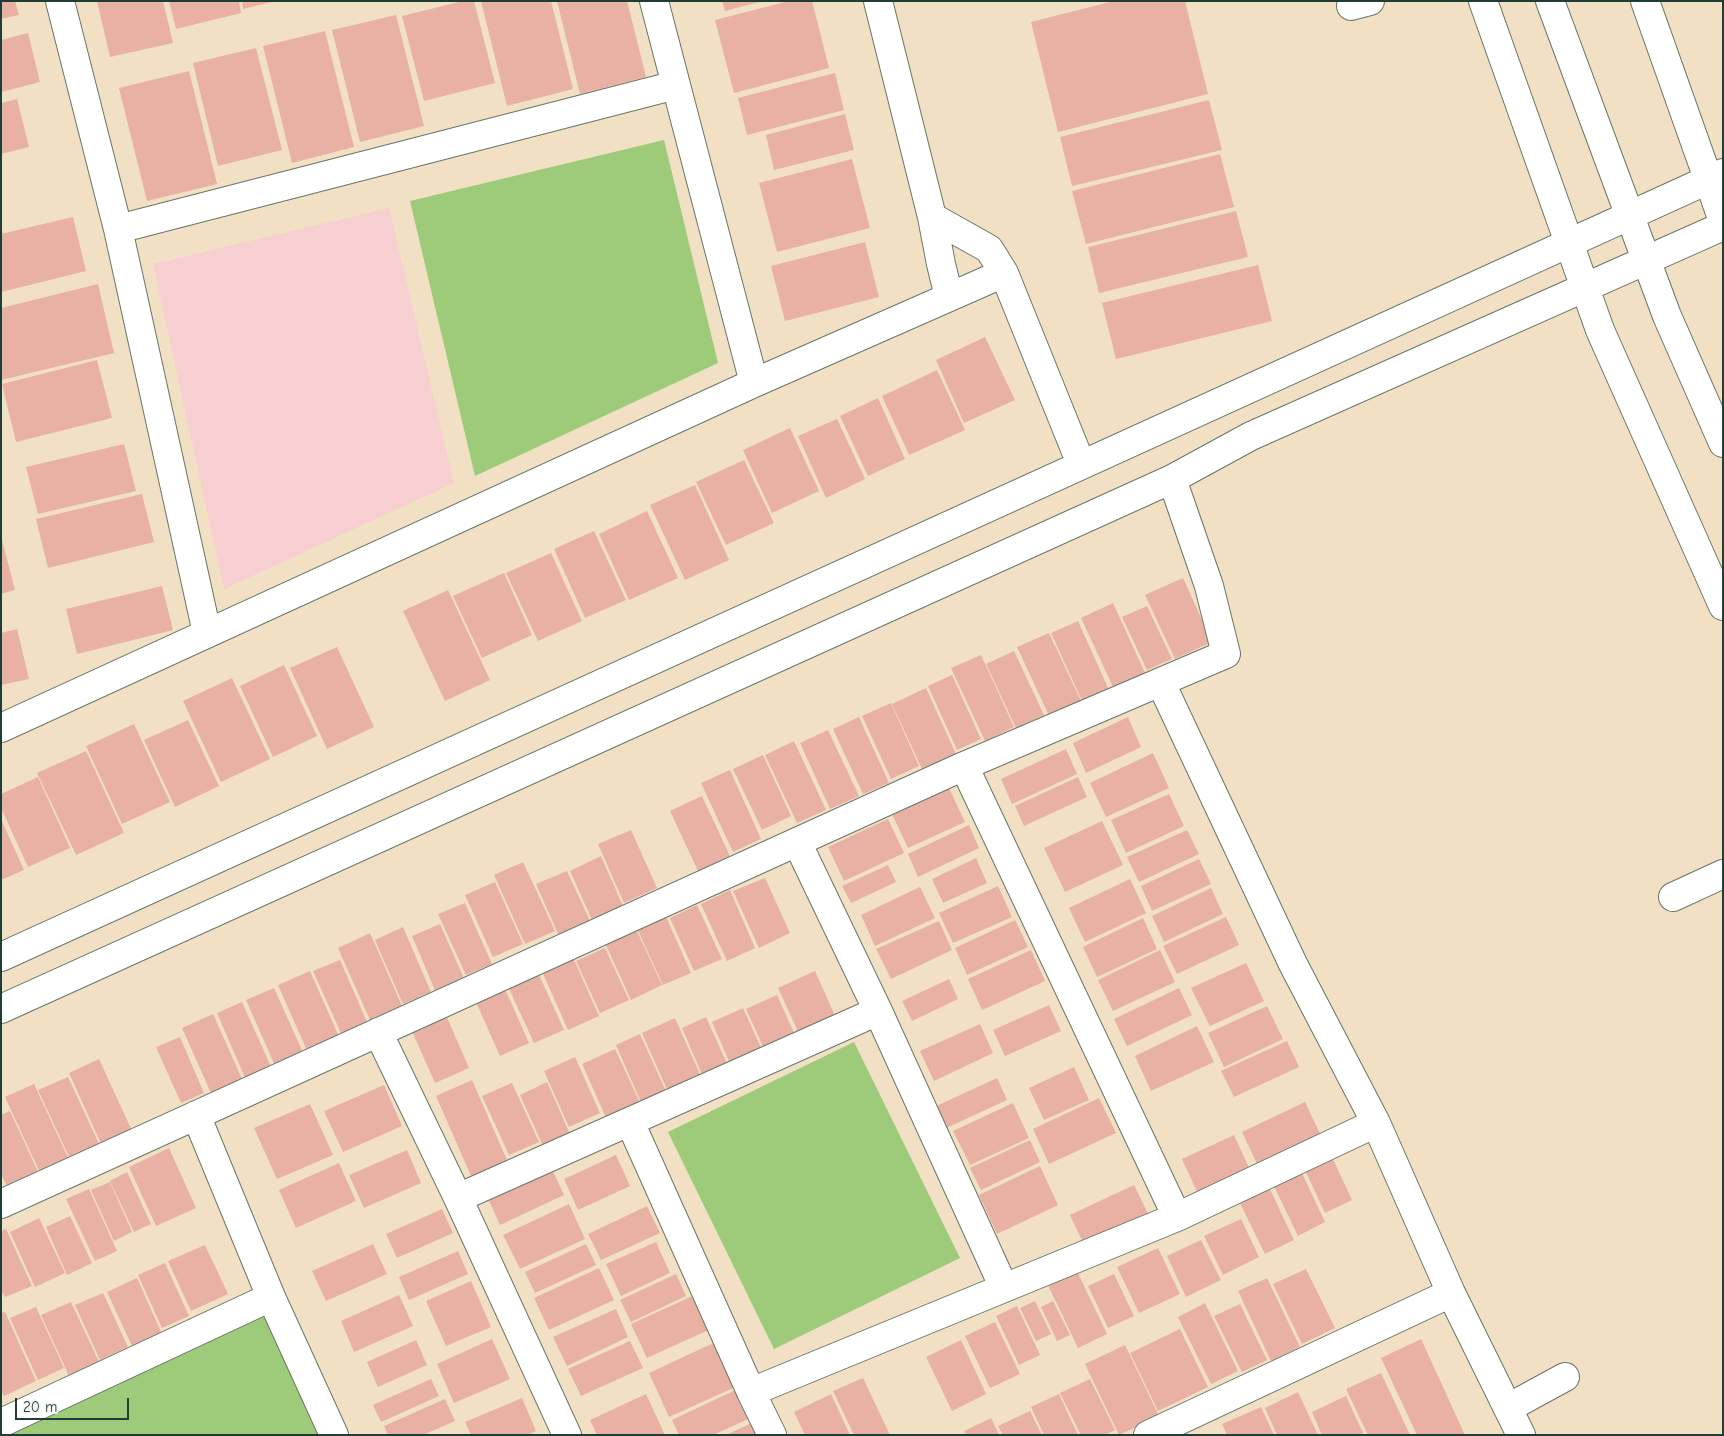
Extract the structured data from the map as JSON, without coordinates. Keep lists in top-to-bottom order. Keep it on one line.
{"scale_bar":"20 m"}
